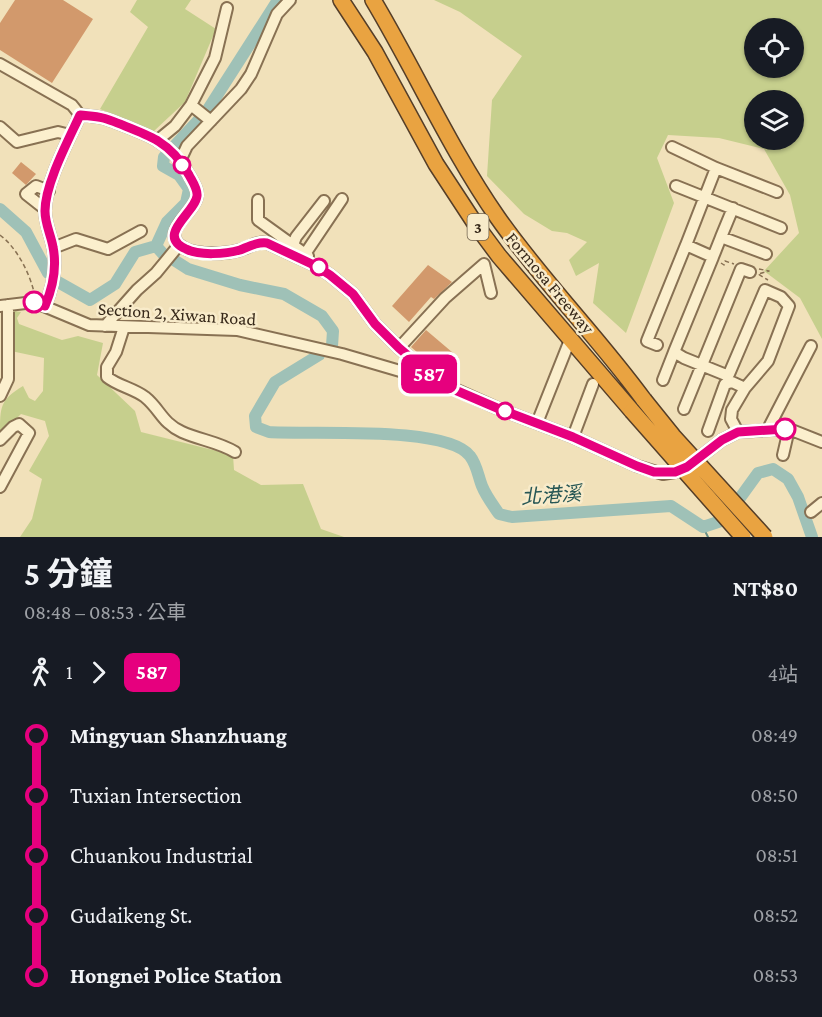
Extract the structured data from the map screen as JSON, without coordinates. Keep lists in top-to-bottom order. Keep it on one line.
{"streets":{"highway":["3","Formosa Freeway"],"street":["Section 2, Xiwan Road"]},"water":["北港溪"],"lines":["bus line 587"],"page":{"on_map":"587","heading":["5 分鐘","08:48 – 08:53 · 公車","NT$80"],"legs":["1","587","4站"],"list":[{"name":"Mingyuan Shanzhuang","value":"08:49"},{"name":"Tuxian Intersection","value":"08:50"},{"name":"Chuankou Industrial","value":"08:51"},{"name":"Gudaikeng St.","value":"08:52"},{"name":"Hongnei Police Station","value":"08:53"}]}}
